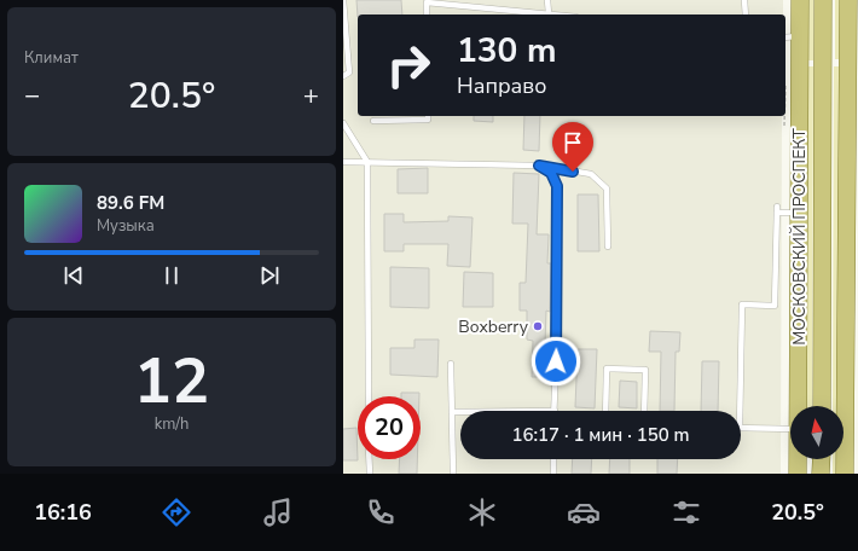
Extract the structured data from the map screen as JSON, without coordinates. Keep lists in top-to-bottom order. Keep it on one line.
{"streets":{"main road":["МОСКОВСКИЙ ПРОСПЕКТ"]},"places":["Boxberry"],"north":"top","page":{"tile":["Климат",["12","km/h"]],"turn":["130 m","Направо"],"heat":["−","20.5°","+"],"song":["89.6 FM","Музыка"],"limit":"20","trip":"16:17 · 1 мин · 150 m","tabs":["16:16","20.5°"]}}
